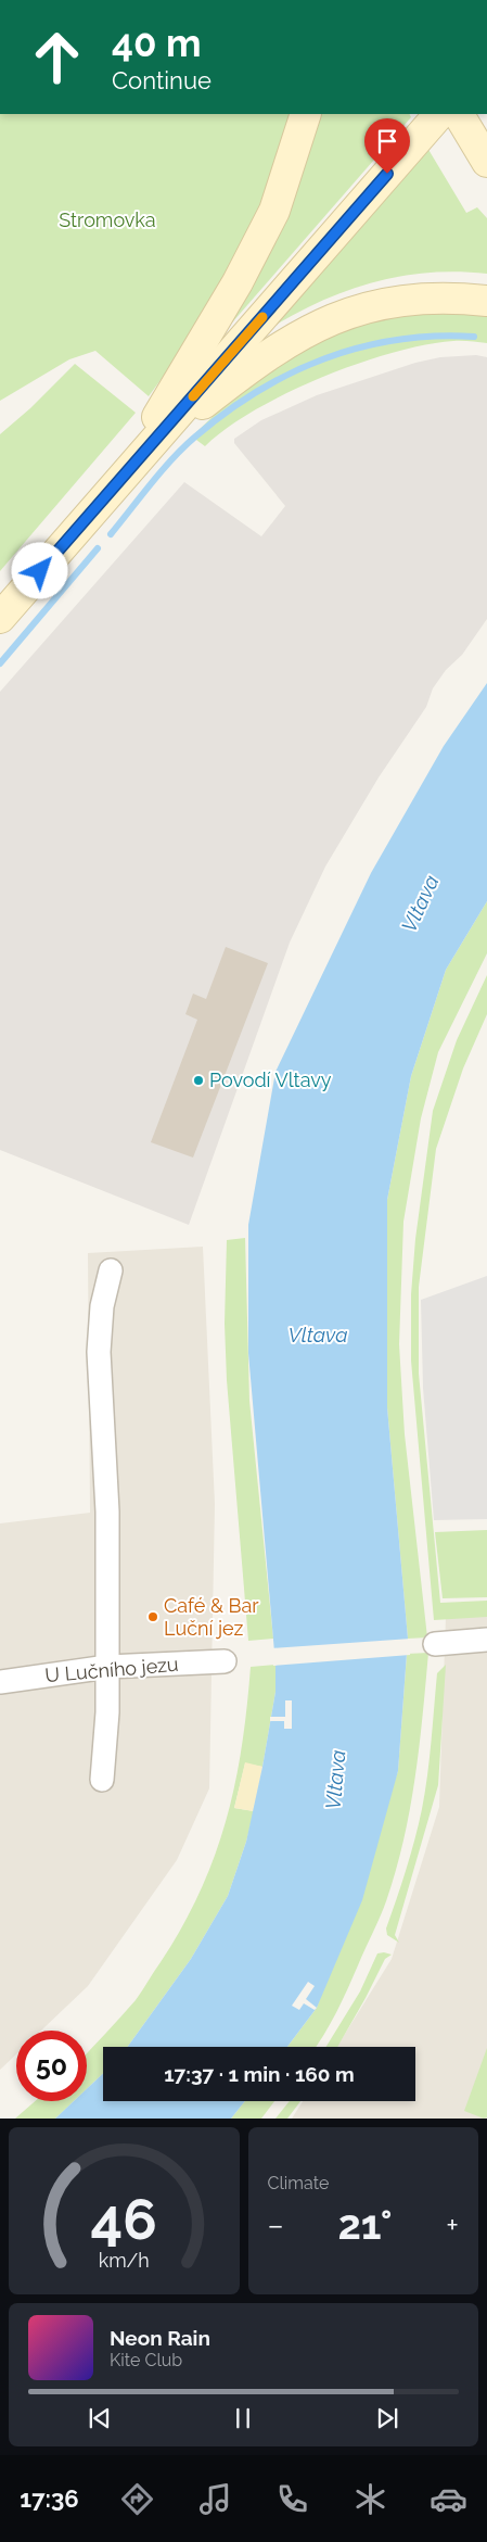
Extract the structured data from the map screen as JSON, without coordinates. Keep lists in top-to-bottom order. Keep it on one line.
{"streets":{"street":["U Lučního jezu"]},"water":["Vltava"],"parks":["Stromovka"],"places":["Povodí Vltavy","Café & Bar Luční jez"],"page":{"turn":["40 m","Continue"],"limit":"50","trip":"17:37 · 1 min · 160 m","tile":"Climate","heat":["−","21°","+"],"song":["Neon Rain","Kite Club"],"tabs":"17:36","gauge":["46","km/h"]}}
